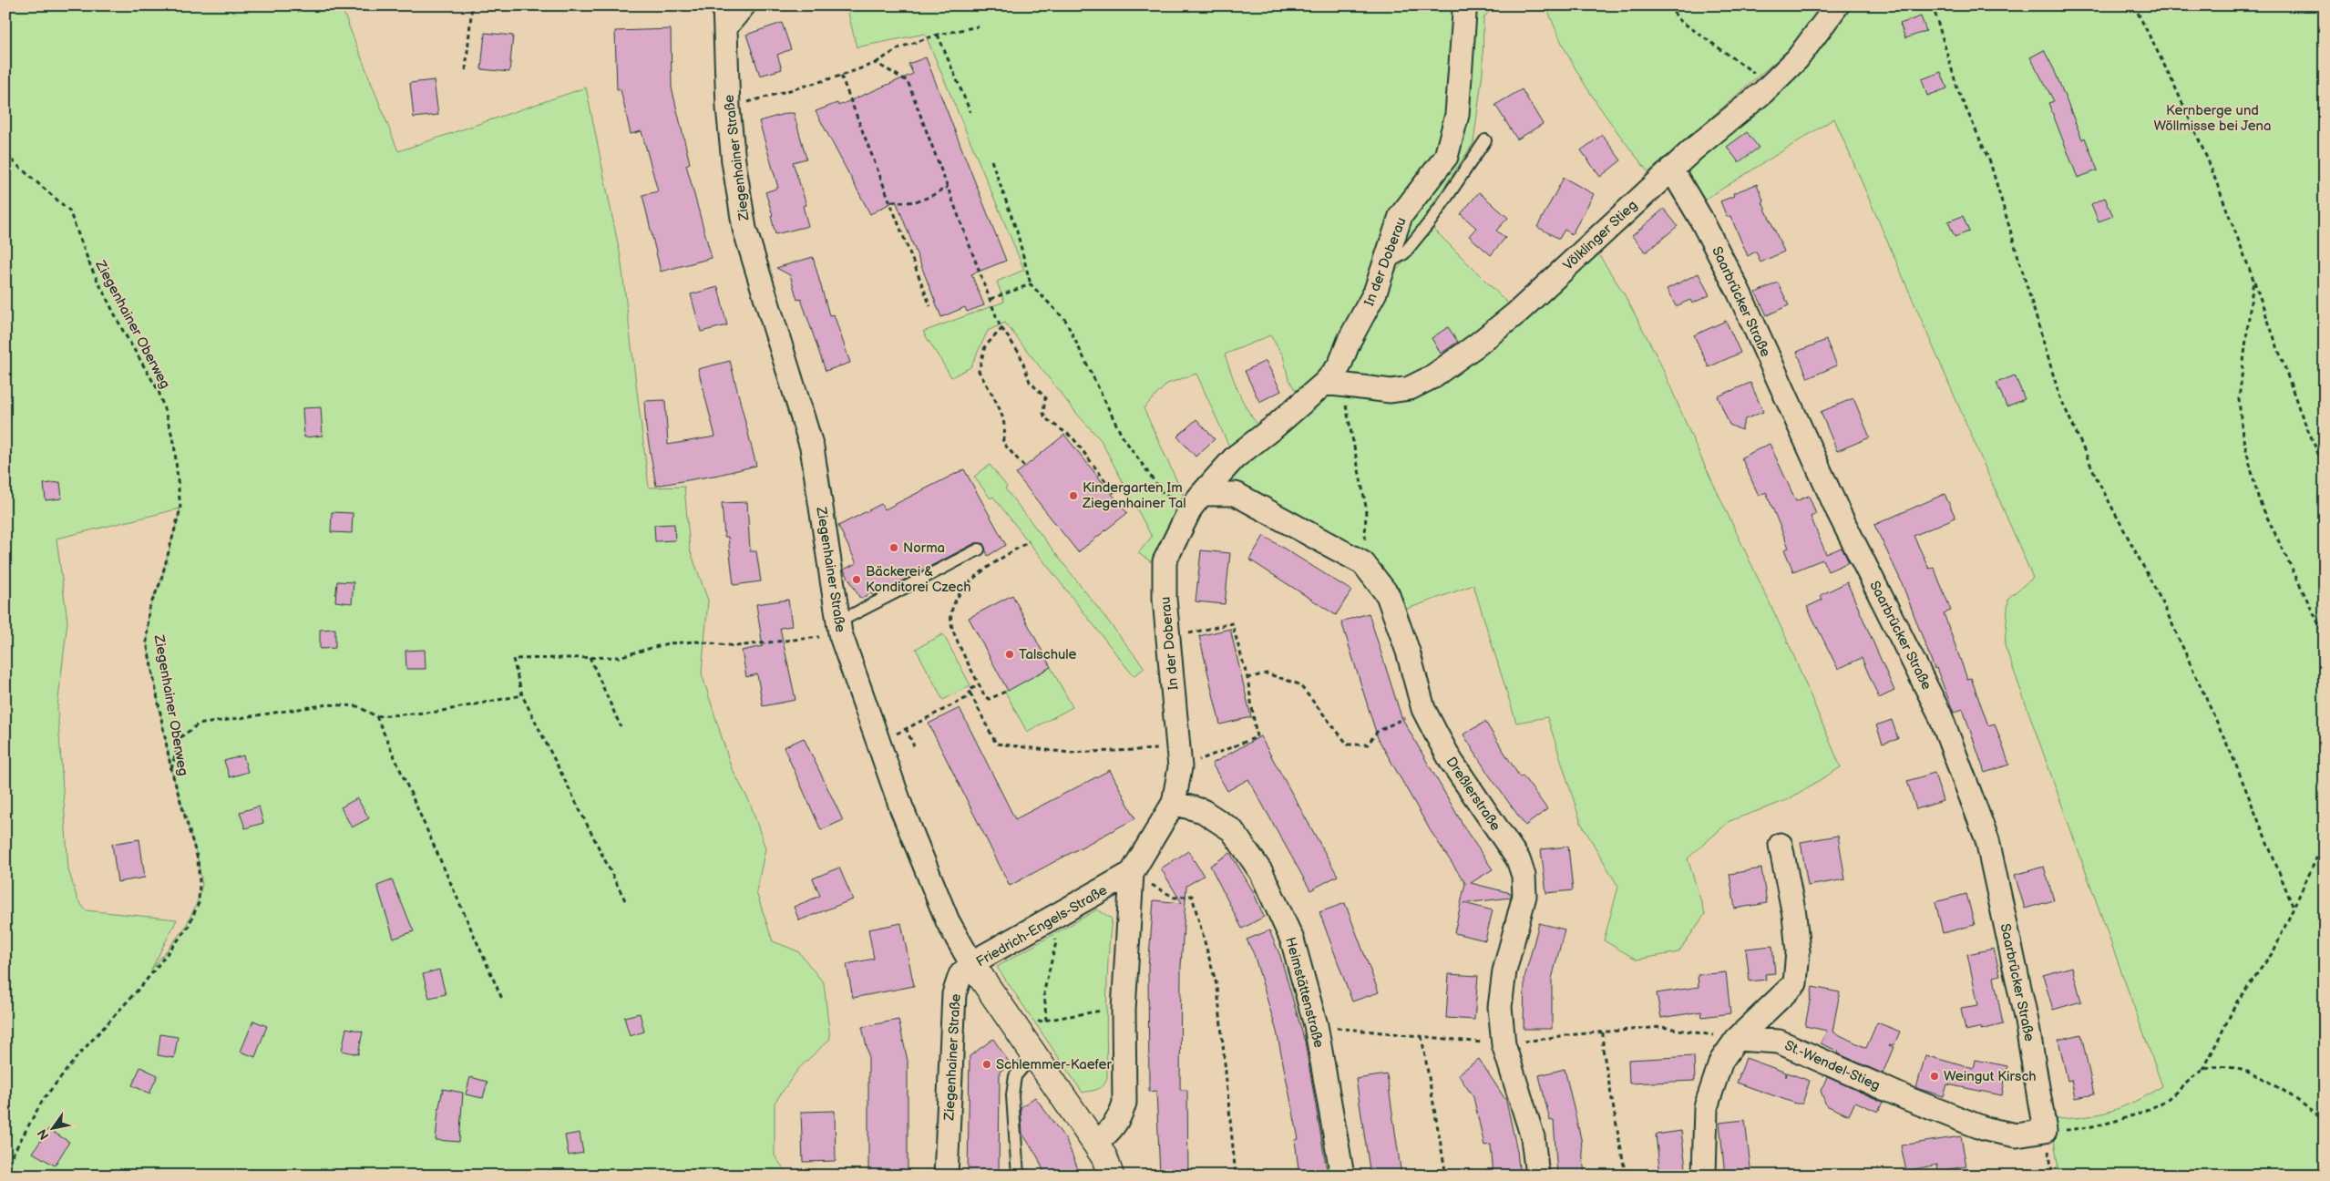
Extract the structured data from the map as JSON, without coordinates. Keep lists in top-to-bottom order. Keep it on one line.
{"streets":{"street":["Ziegenhainer Straße","Völklinger Stieg","In der Doberau","Saarbrücker Straße","Dreßlerstraße","Friedrich-Engels-Straße","Heimstättenstraße","St.-Wendel-Stieg"],"path":["Ziegenhainer Oberweg"]},"crossings":[["Ziegenhainer Straße","Friedrich-Engels-Straße"],["Völklinger Stieg","In der Doberau"],["Völklinger Stieg","Saarbrücker Straße"],["In der Doberau","Dreßlerstraße"],["In der Doberau","Friedrich-Engels-Straße"],["In der Doberau","Heimstättenstraße"],["Saarbrücker Straße","St.-Wendel-Stieg"],["Friedrich-Engels-Straße","Heimstättenstraße"]],"parks":["Kernberge und Wöllmisse bei Jena"],"places":["Kindergarten Im Ziegenhainer Tal","Norma","Bäckerei & Konditorei Czech","Talschule","Schlemmer-Kaefer","Weingut Kirsch"],"north":"bottom left"}
